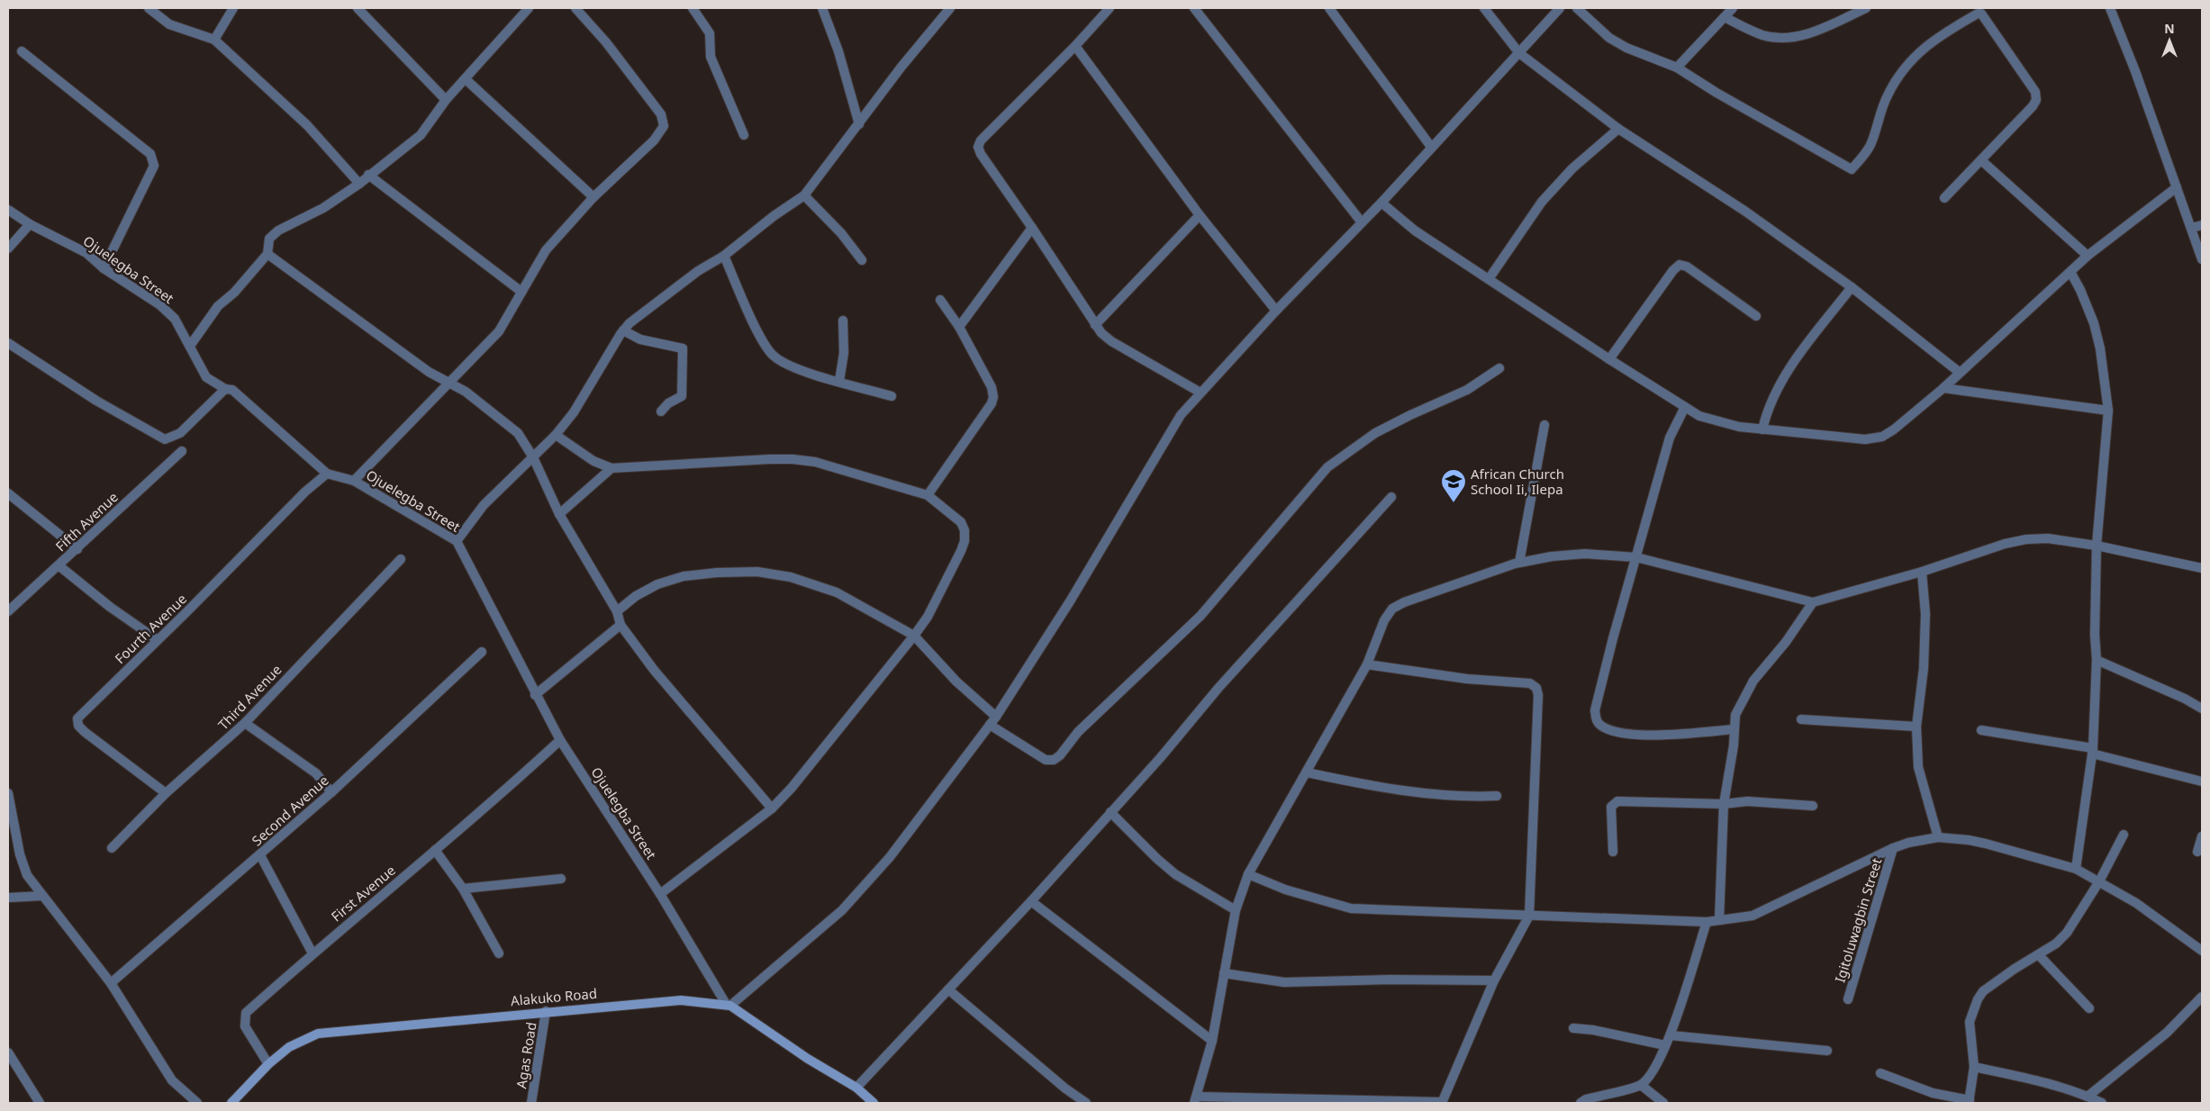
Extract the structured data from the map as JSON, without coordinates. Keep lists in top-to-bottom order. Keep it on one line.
{"streets":{"main road":["Alakuko Road"],"street":["Ojuelegba Street","Fifth Avenue","Fourth Avenue","Third Avenue","Second Avenue","First Avenue","Igitoluwagbin Street","Agas Road"]},"crossings":[["Ojuelegba Street","Fourth Avenue"],["Ojuelegba Street","First Avenue"],["Ojuelegba Street","Alakuko Road"],["Fourth Avenue","Third Avenue"],["First Avenue","Alakuko Road"],["Alakuko Road","Agas Road"]],"places":{"school or university":["African Church School Ii, Ilepa"]},"north":"top"}
